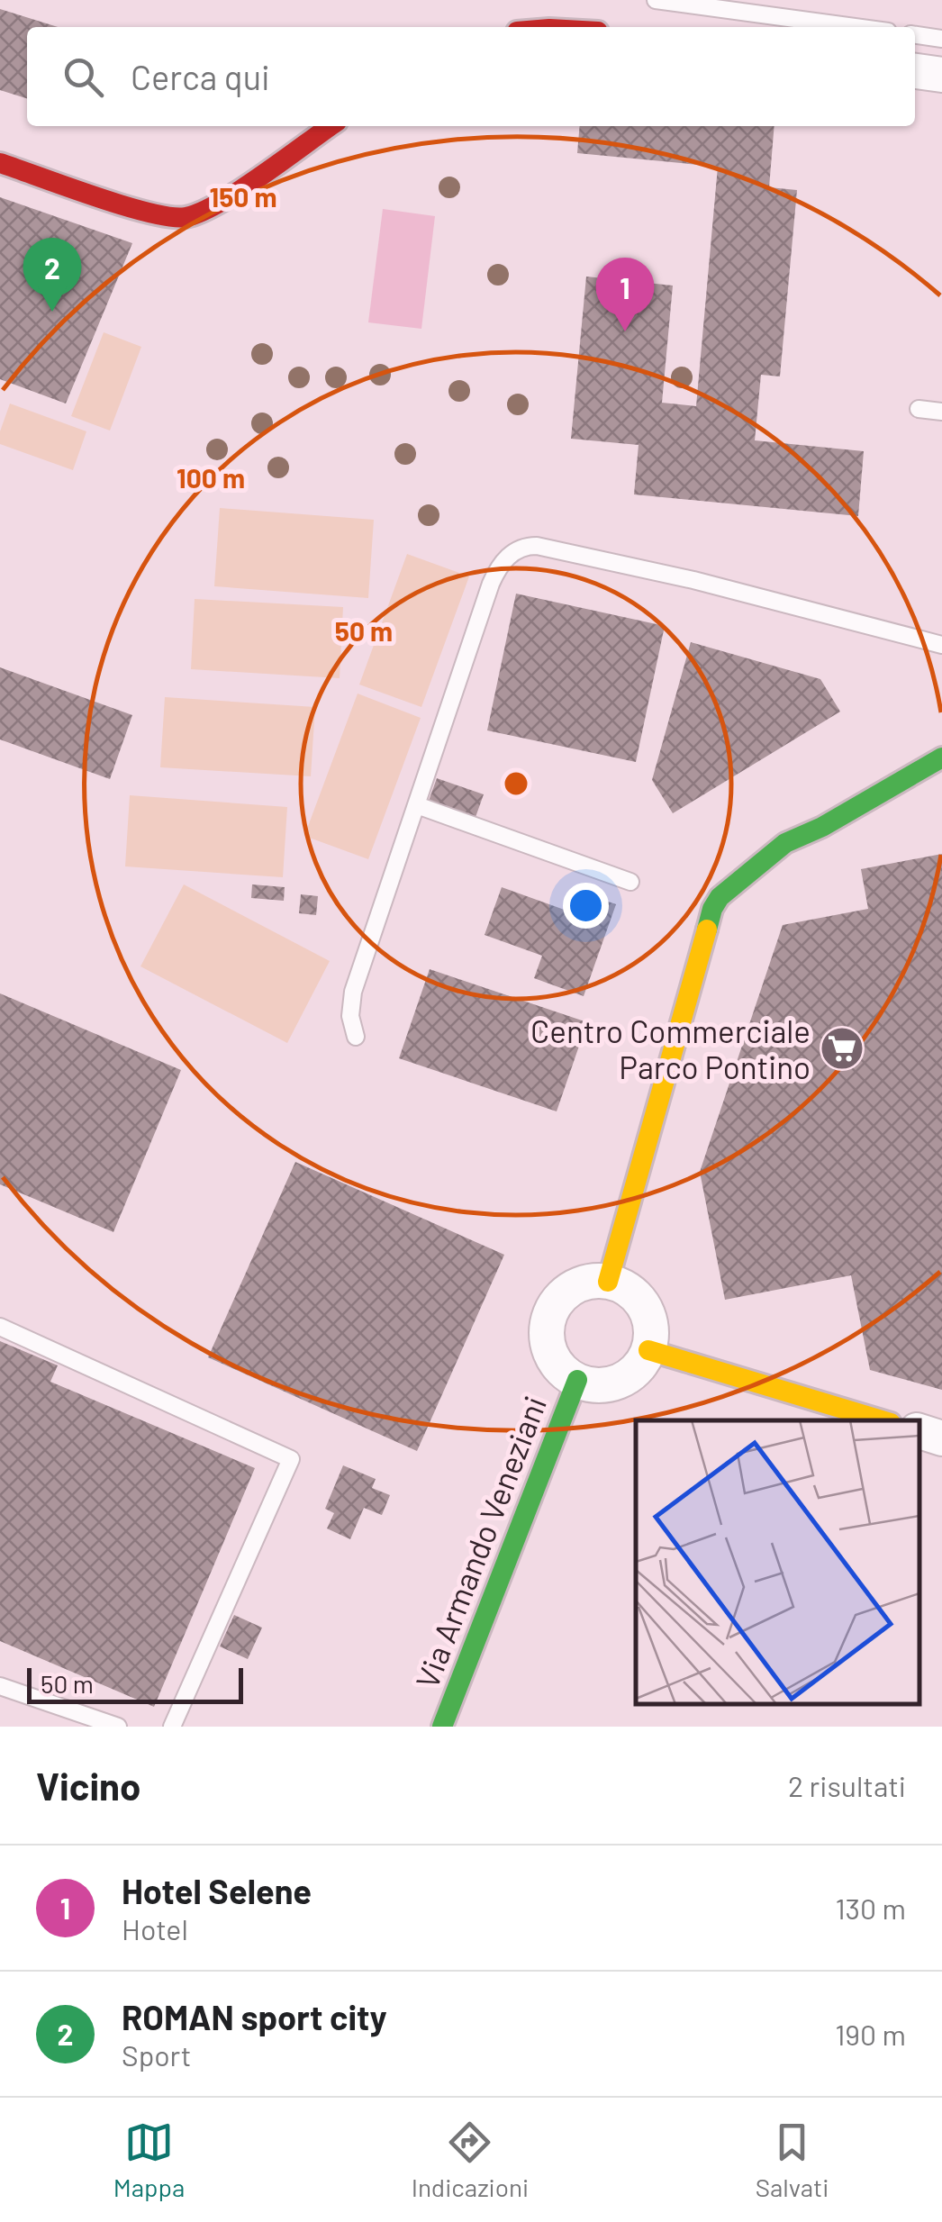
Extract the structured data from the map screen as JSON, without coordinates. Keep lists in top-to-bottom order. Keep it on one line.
{"streets":{"street":["Via Armando Veneziani"]},"places":{"supermarket":["Centro Commerciale Parco Pontino"]},"scale_bar":"50 m","page":{"search":"Cerca qui","pins":["2","1"],"scale":"50 m","heading":["Vicino","2 risultati"],"list":[{"mark":"1","name":"Hotel Selene","note":"Hotel","value":"130 m"},{"mark":"2","name":"ROMAN sport city","note":"Sport","value":"190 m"}],"nav":["Mappa","Indicazioni","Salvati"]},"rings":["150 m","100 m","50 m"]}
